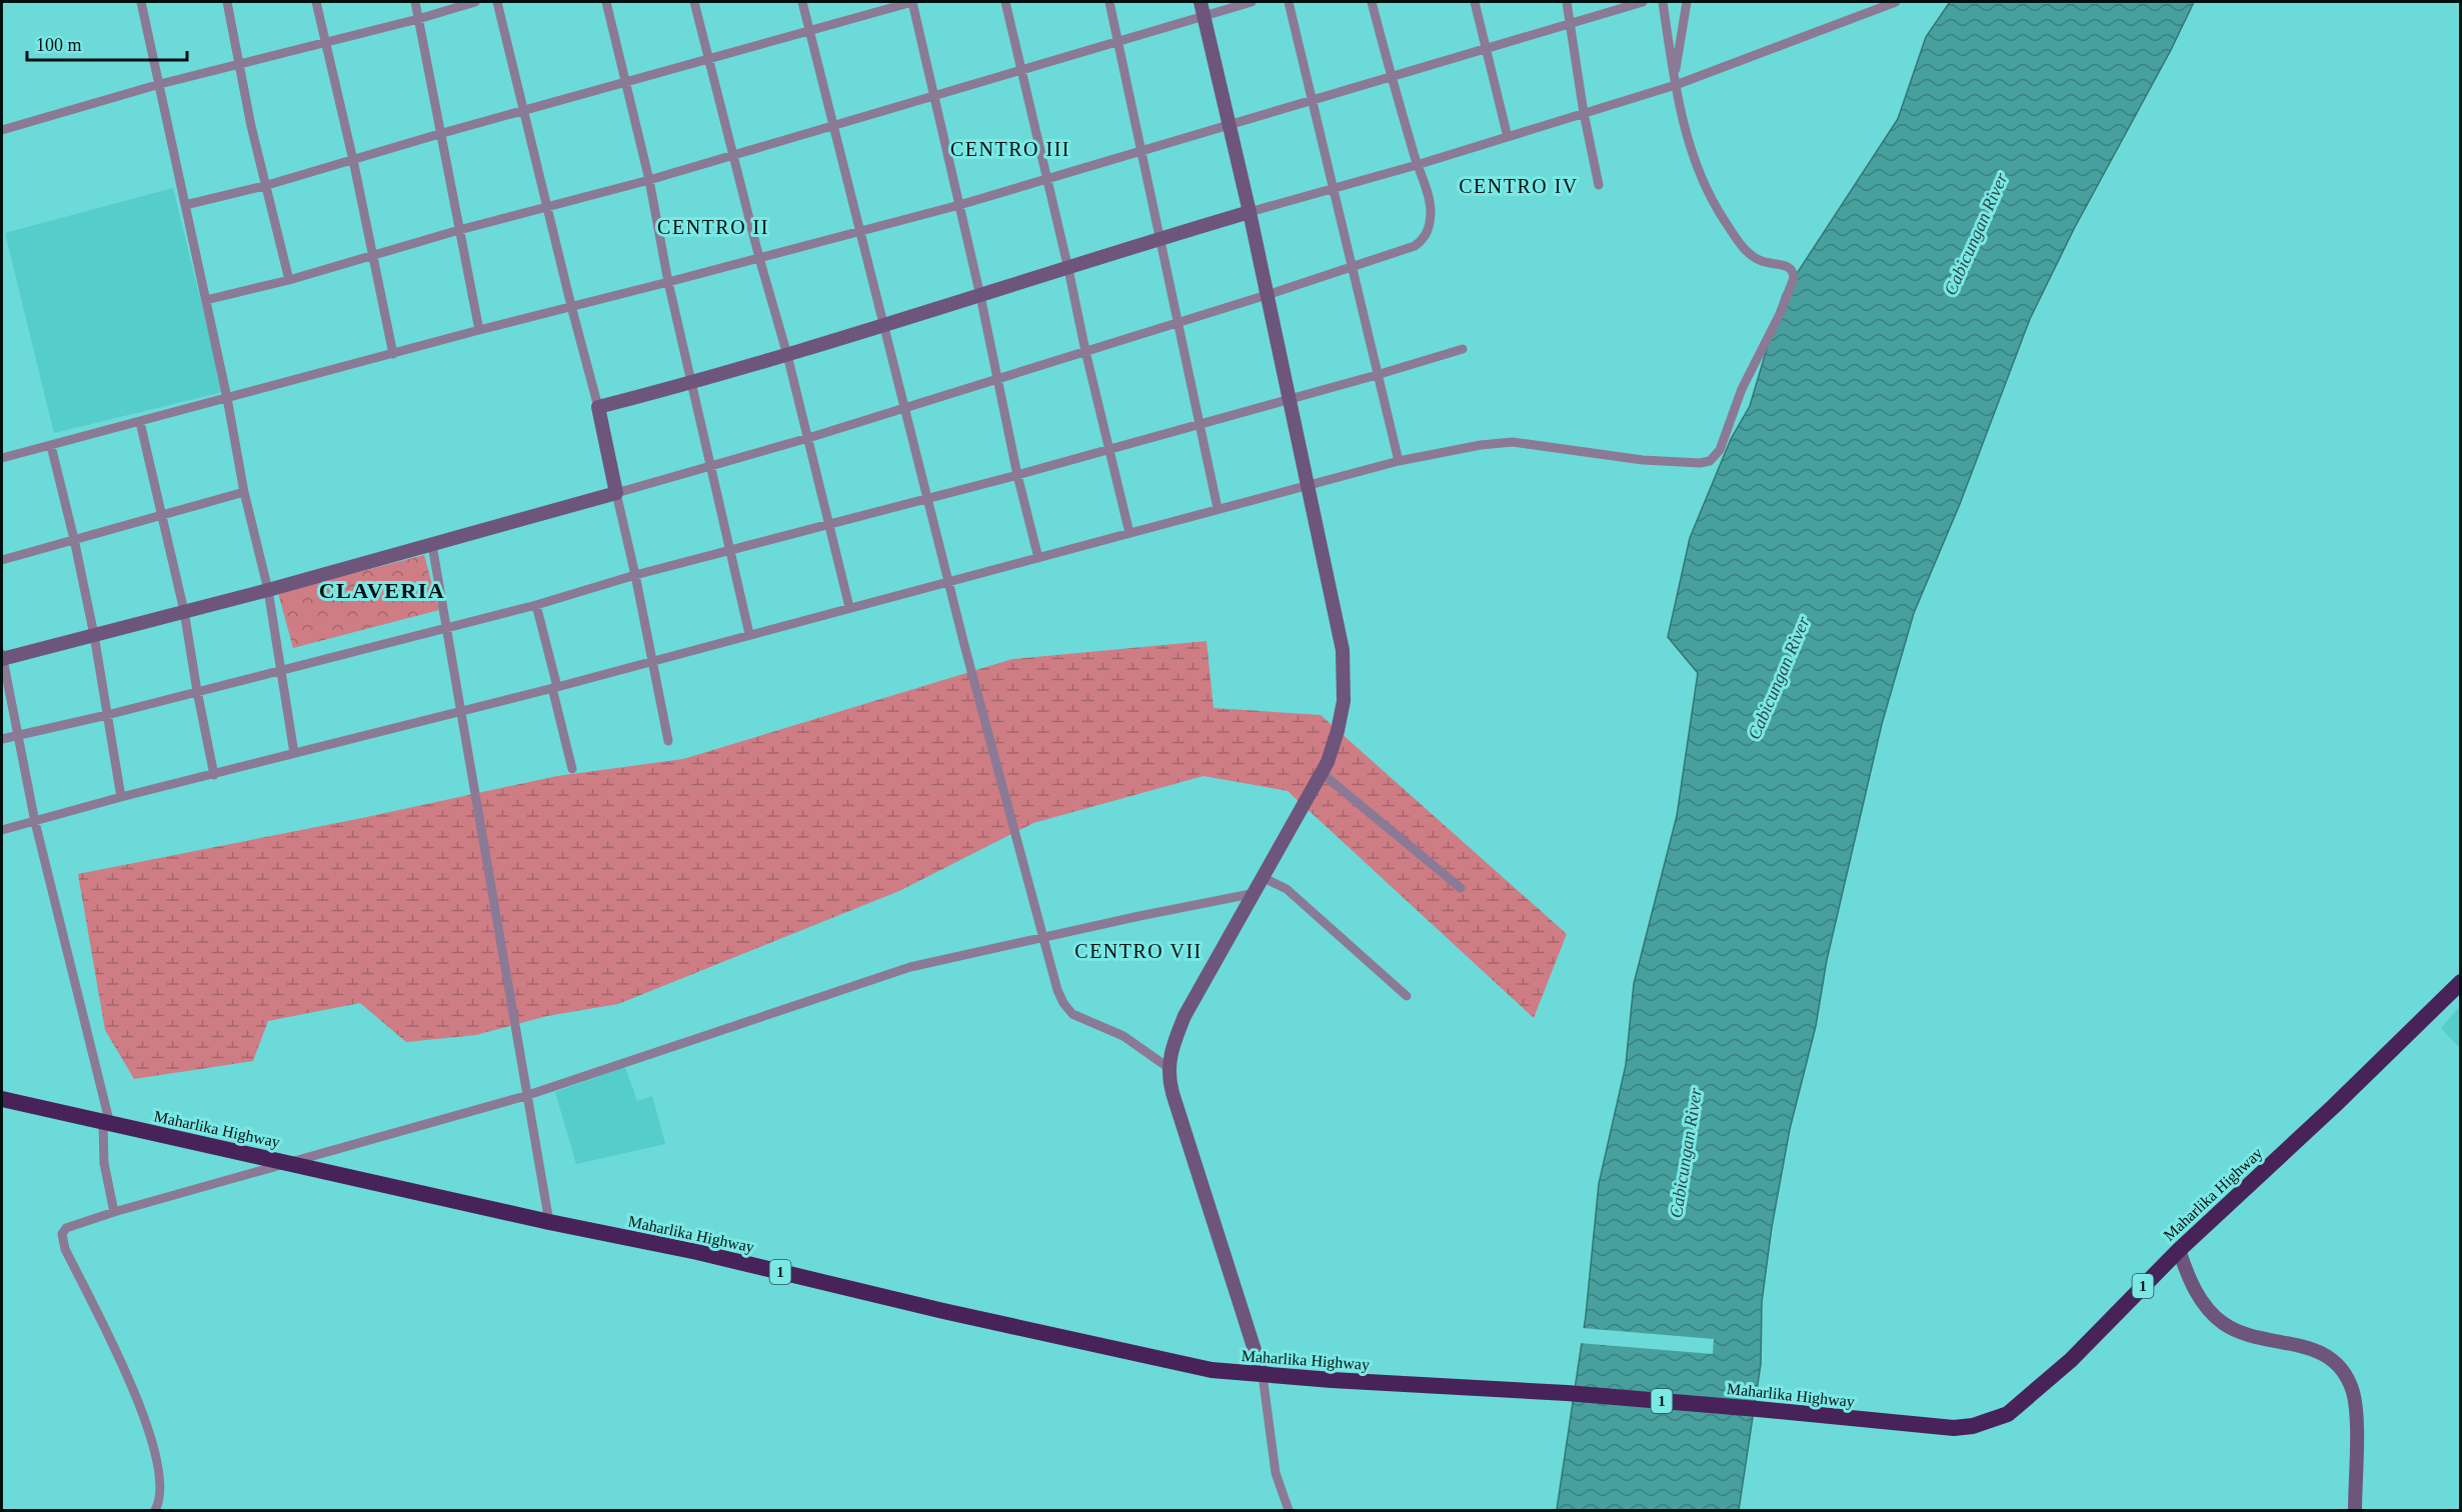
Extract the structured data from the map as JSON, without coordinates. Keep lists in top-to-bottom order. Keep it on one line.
{"streets":{"highway":["Maharlika Highway","1"]},"districts":["CENTRO III","CENTRO IV","CENTRO II","CLAVERIA","CENTRO VII"],"water":["Cabicungan River"],"scale_bar":"100 m"}
